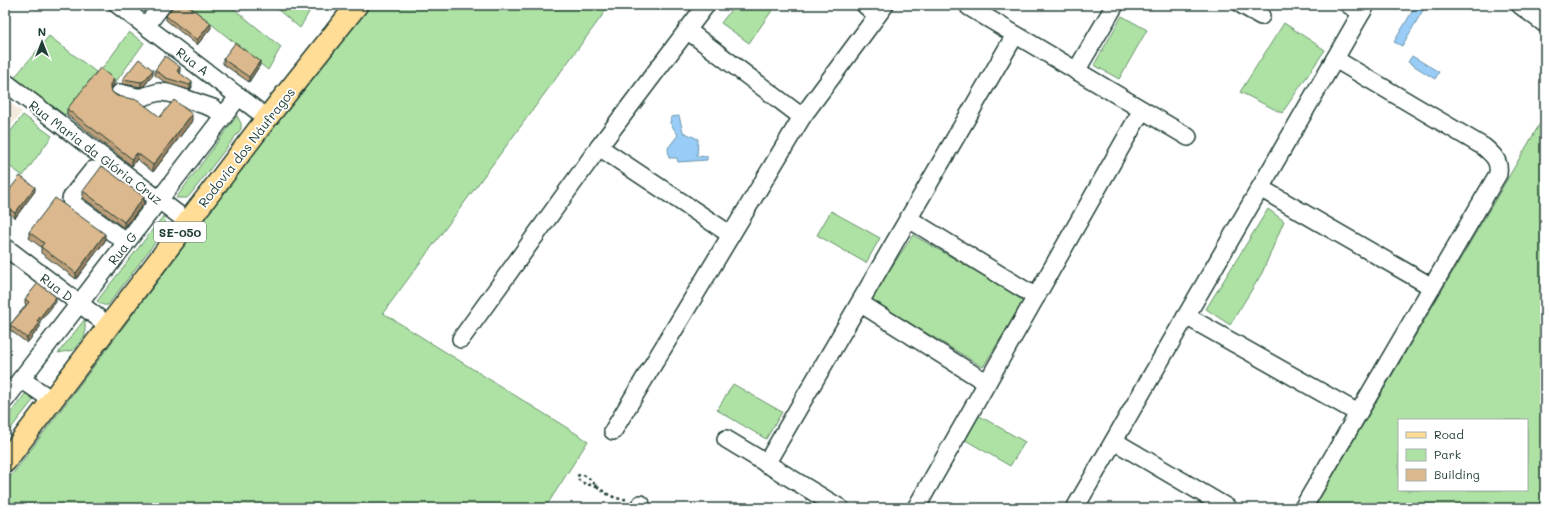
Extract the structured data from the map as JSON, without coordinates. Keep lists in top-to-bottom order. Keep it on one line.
{"streets":{"main road":["Rodovia dos Náufragos","SE-050"],"street":["Rua A","Rua Maria da Glória Cruz","Rua G","Rua D"]},"crossings":[["Rua A","Rodovia dos Náufragos"],["Rua A","Rua G"],["Rodovia dos Náufragos","Rua Maria da Glória Cruz"],["Rodovia dos Náufragos","Rua D"],["Rua Maria da Glória Cruz","Rua G"],["Rua G","Rua D"]],"legend":["Road","Park","Building"],"north":"top"}
